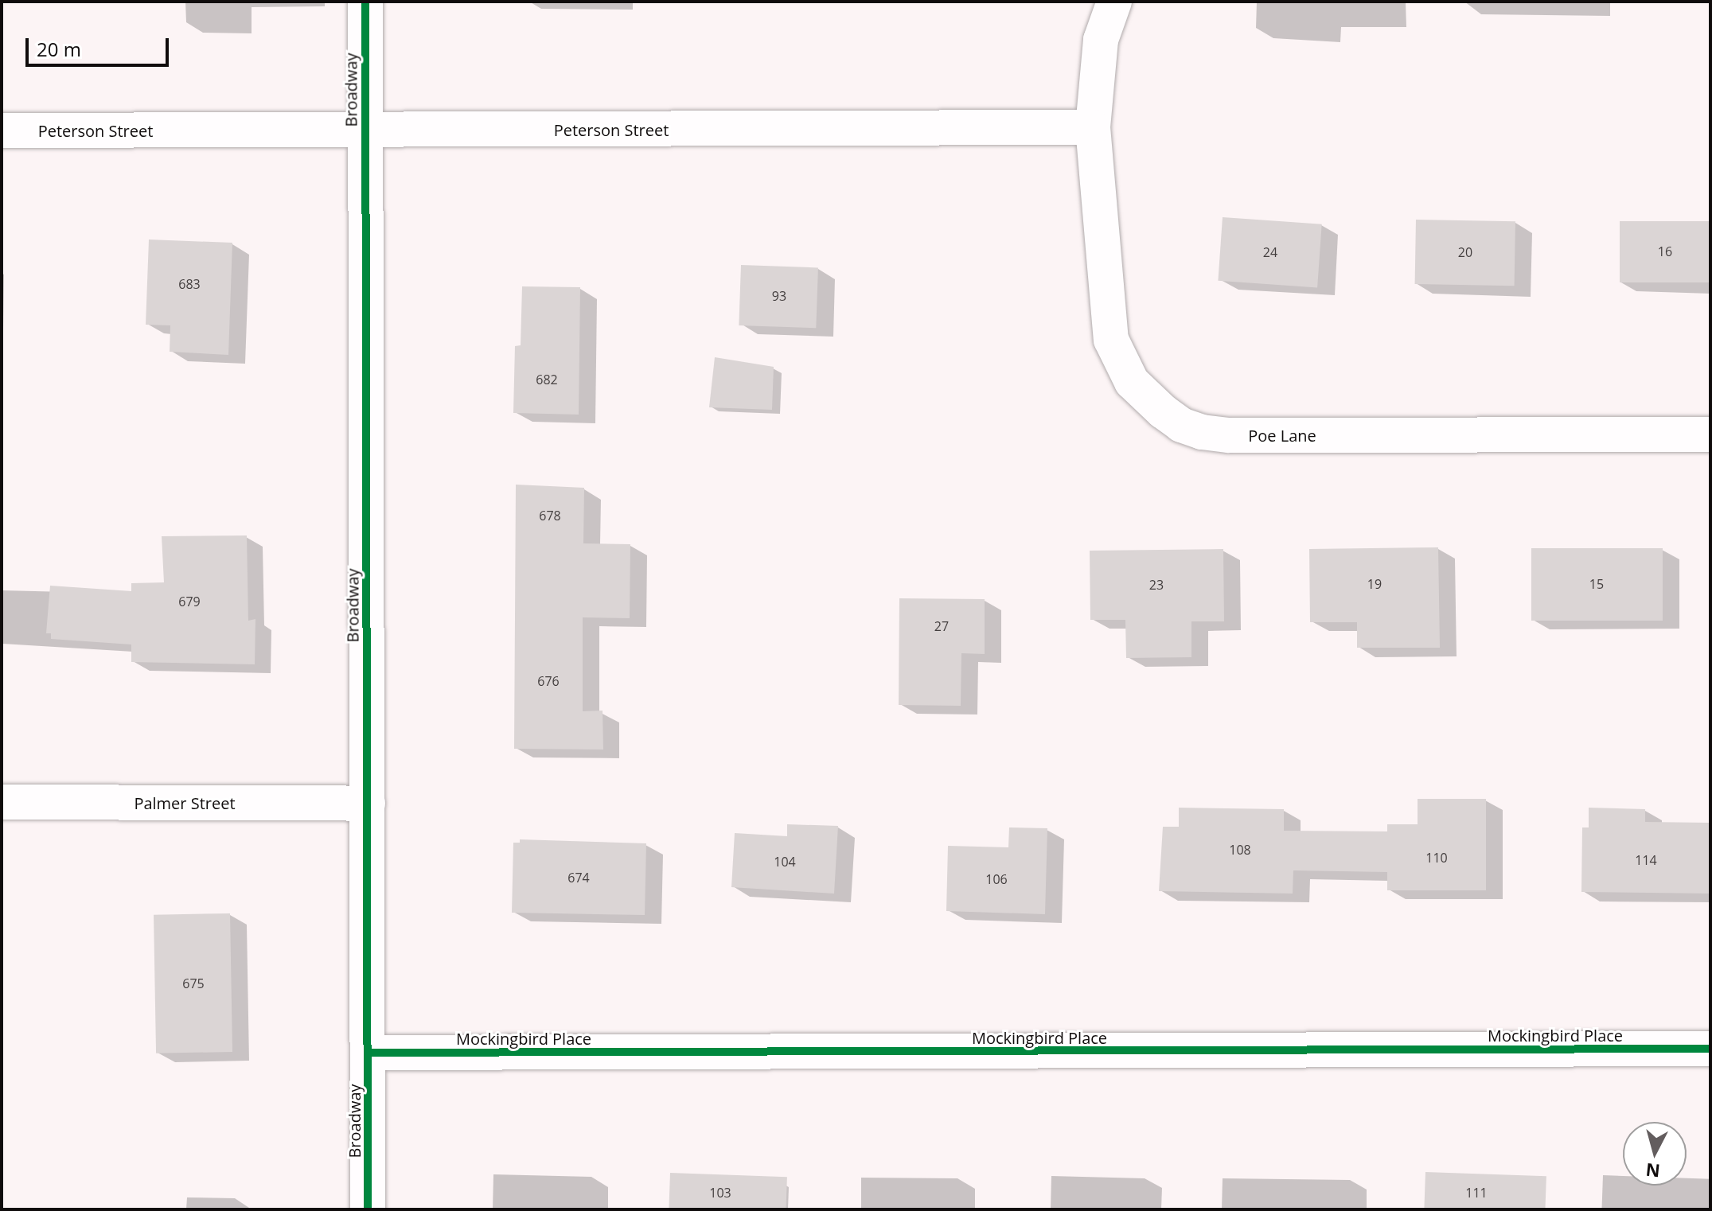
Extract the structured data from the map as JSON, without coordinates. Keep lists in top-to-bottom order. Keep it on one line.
{"streets":{"street":["Broadway","Peterson Street","Poe Lane","Palmer Street","Mockingbird Place"]},"crossings":[["Broadway","Peterson Street"],["Broadway","Palmer Street"],["Broadway","Mockingbird Place"],["Peterson Street","Poe Lane"]],"house_numbers":["16","24","20","683","93","682","678","19","15","23","679","27","676","108","110","114","104","674","106","675","103","111"],"scale_bar":"20 m","north":"bottom"}
